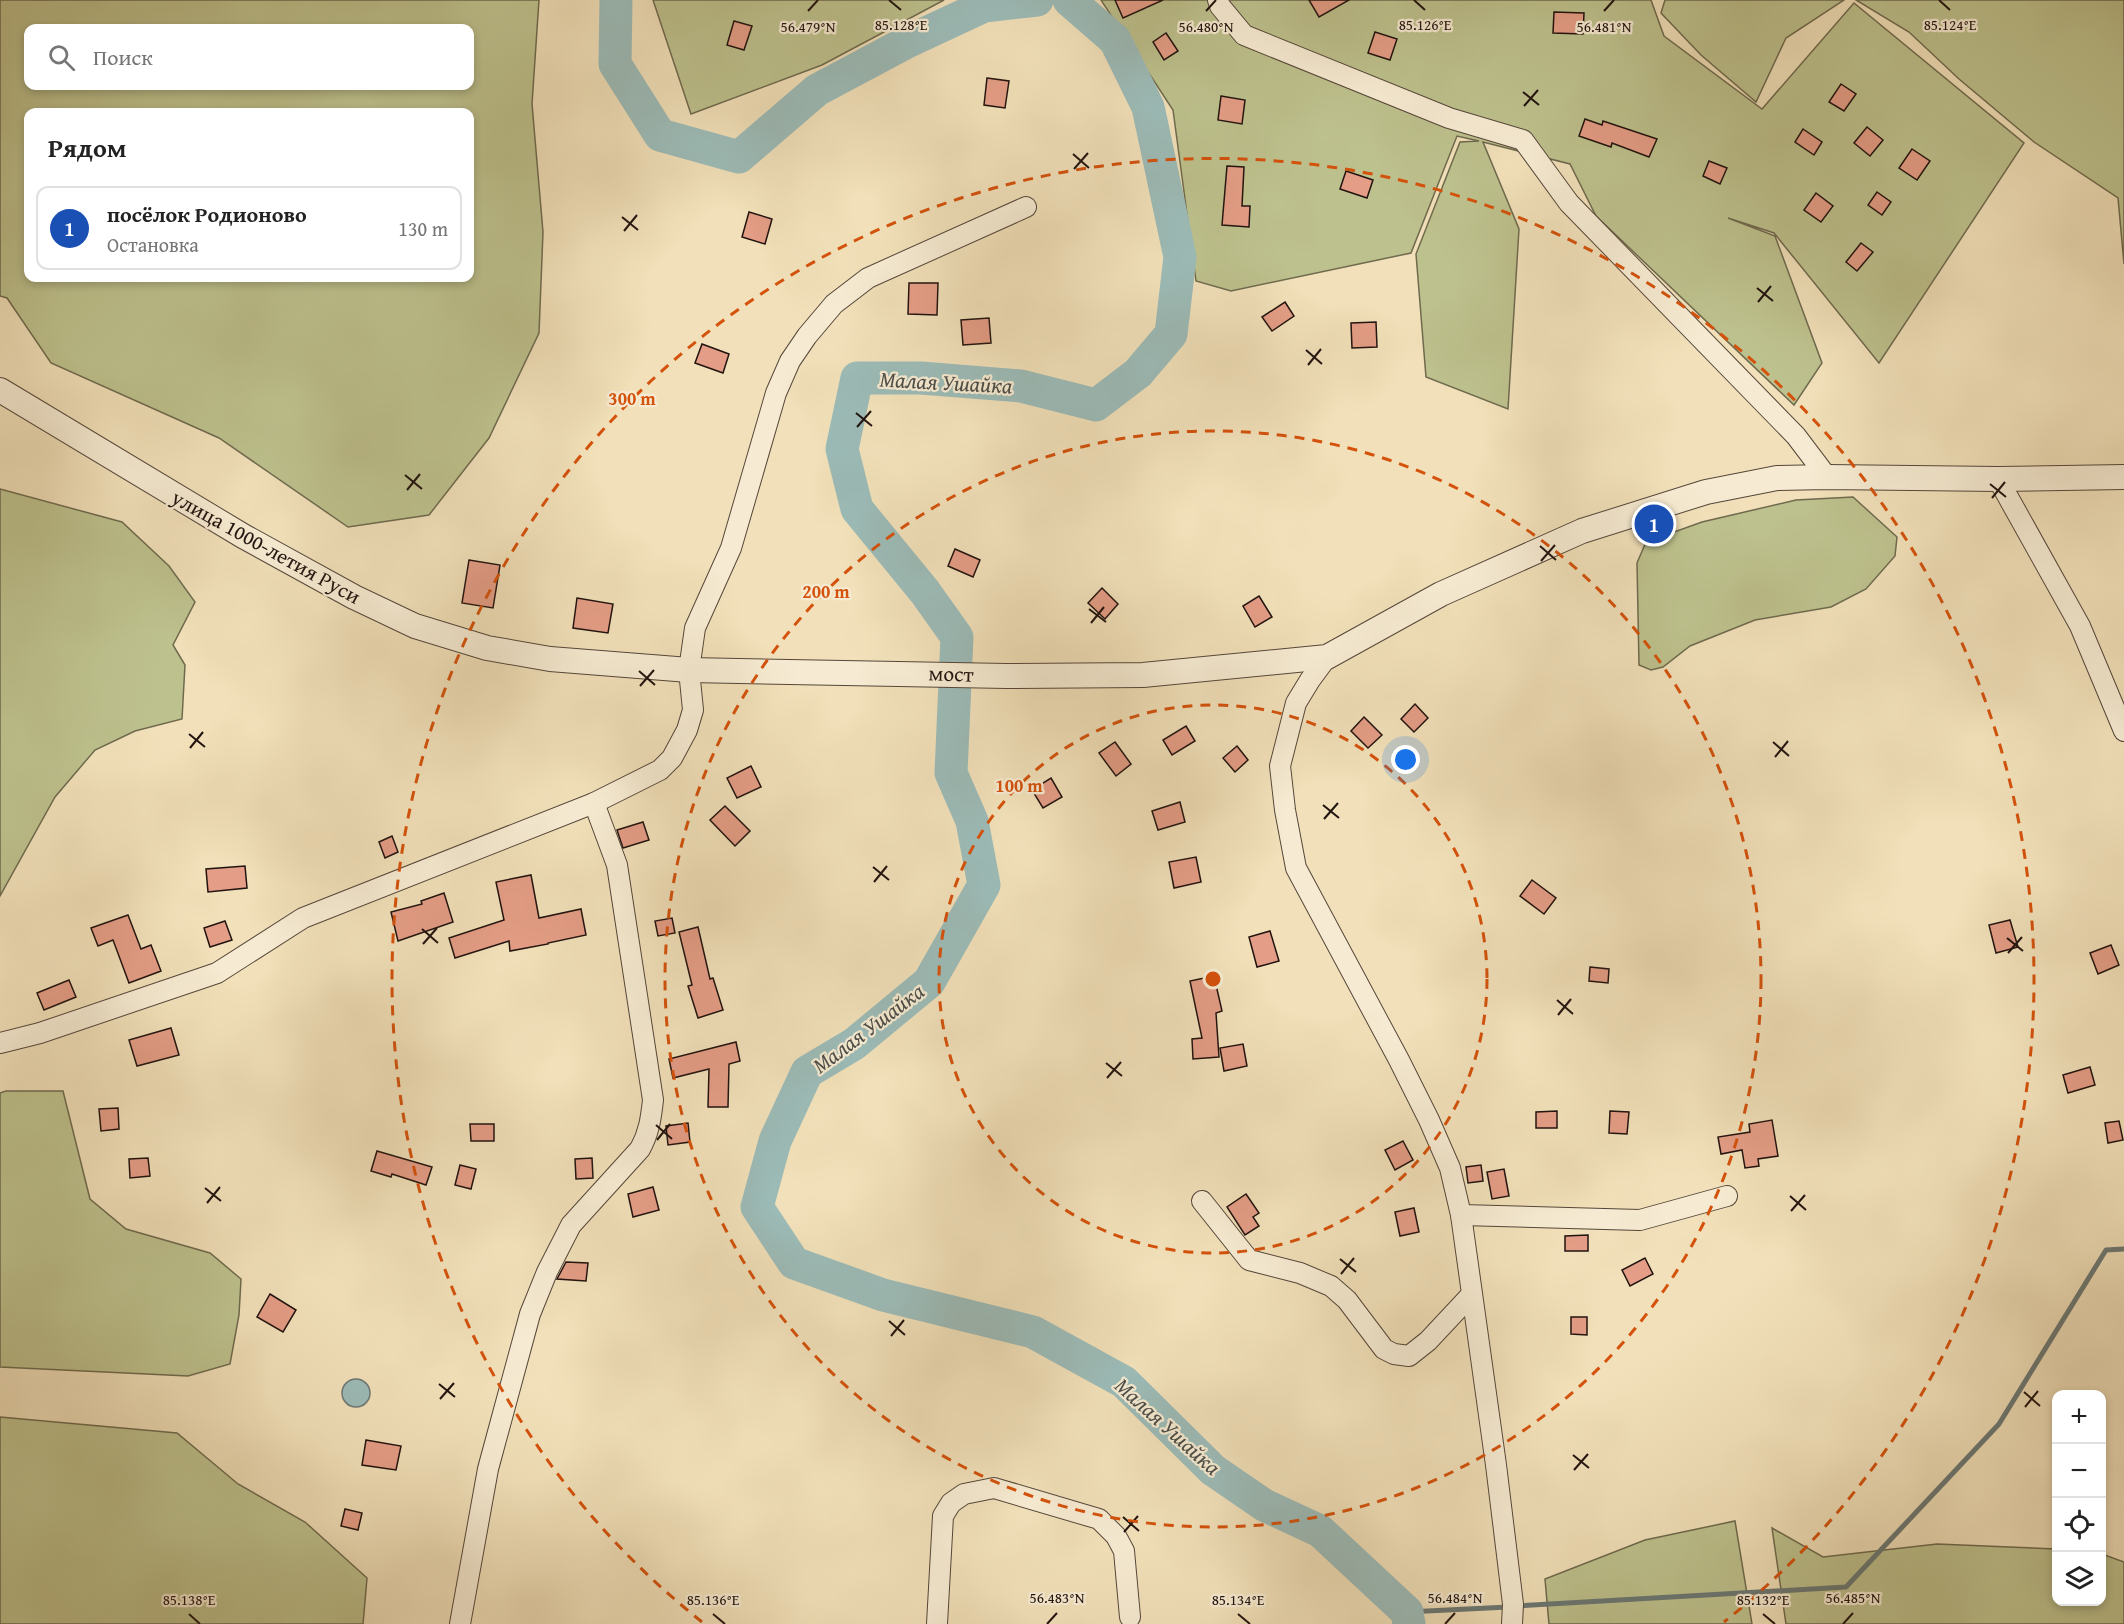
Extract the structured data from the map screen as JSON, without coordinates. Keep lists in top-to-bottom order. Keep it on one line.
{"streets":{"street":["улица 1000-летия Руси","мост"]},"crossings":[["улица 1000-летия Руси","мост"]],"water":["Малая Ушайка"],"page":{"search":"Поиск","heading":"Рядом","list":[{"mark":"1","name":"посёлок Родионово","note":"Остановка","value":"130 m"}],"pins":"1","map_buttons":["+","−"]},"coordinates":["85.128°E","85.126°E","85.124°E","56.479°N","56.480°N","56.481°N","56.483°N","56.484°N","56.485°N","85.138°E","85.136°E","85.134°E","85.132°E"],"rings":["300 m","200 m","100 m"]}
